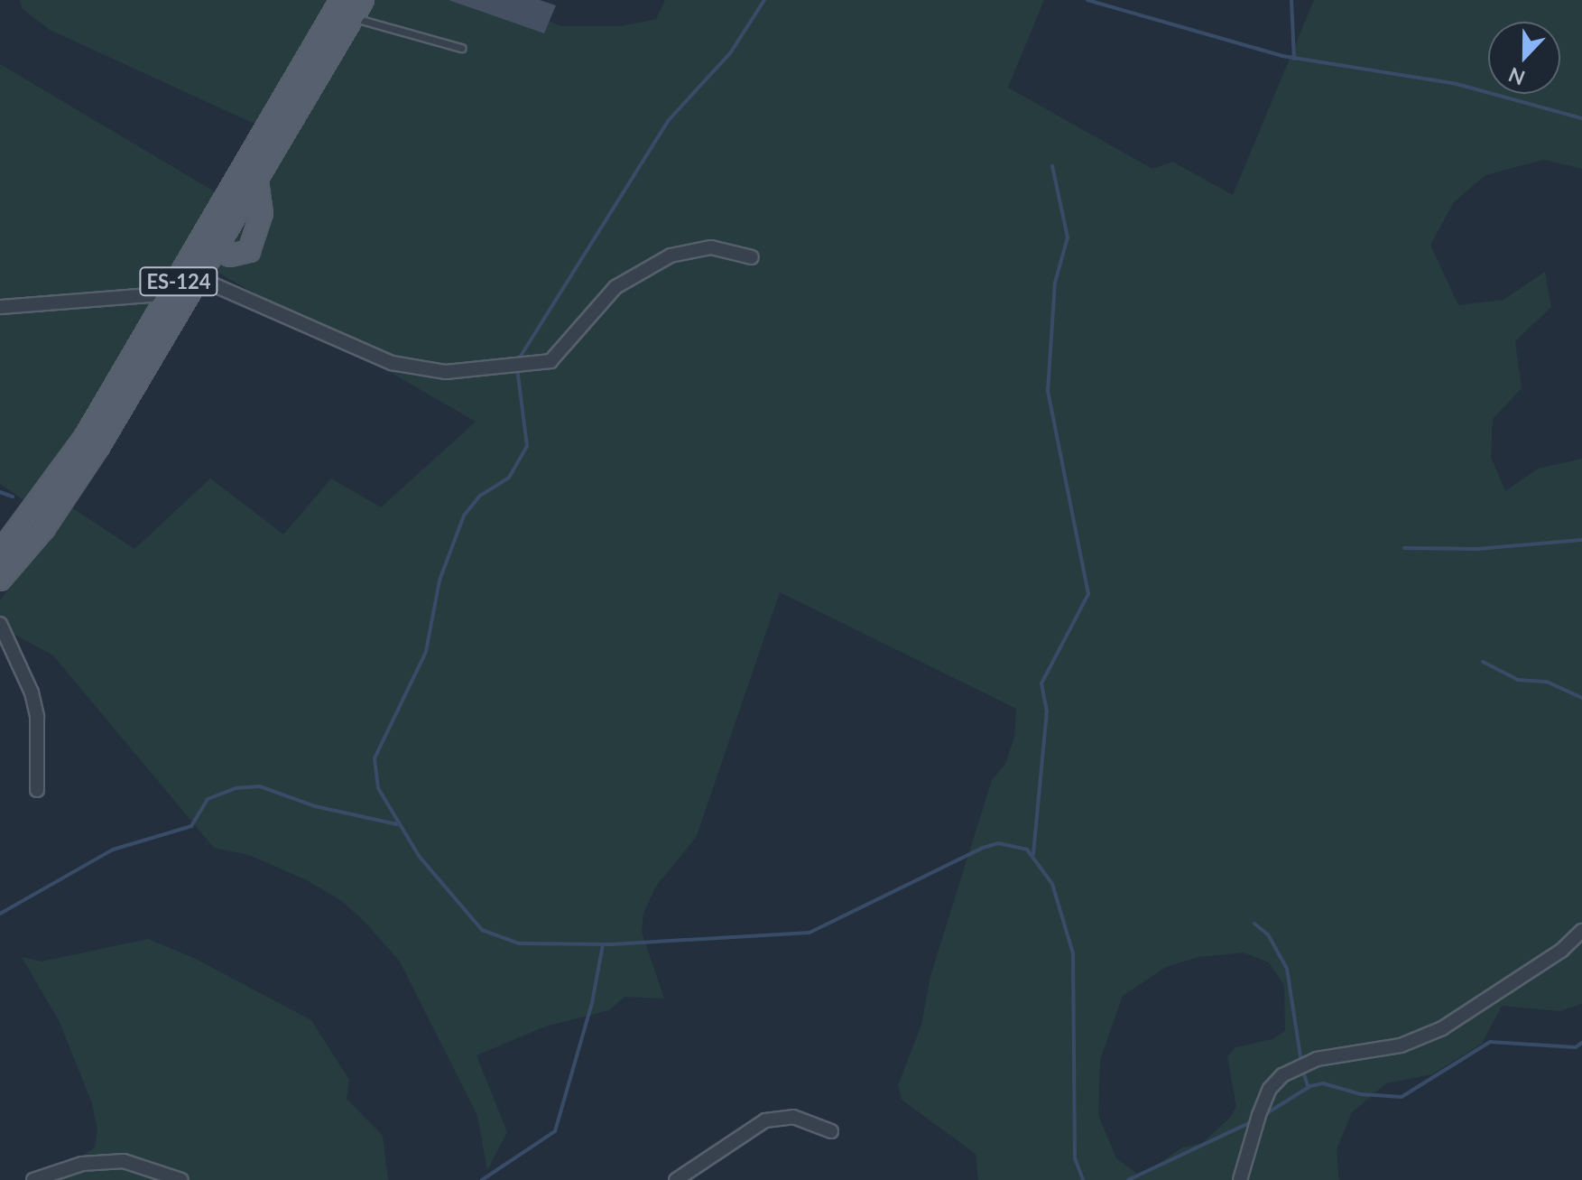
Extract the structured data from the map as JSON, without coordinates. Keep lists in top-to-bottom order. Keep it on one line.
{"streets":{"main road":["ES-124"]},"north":"bottom"}
